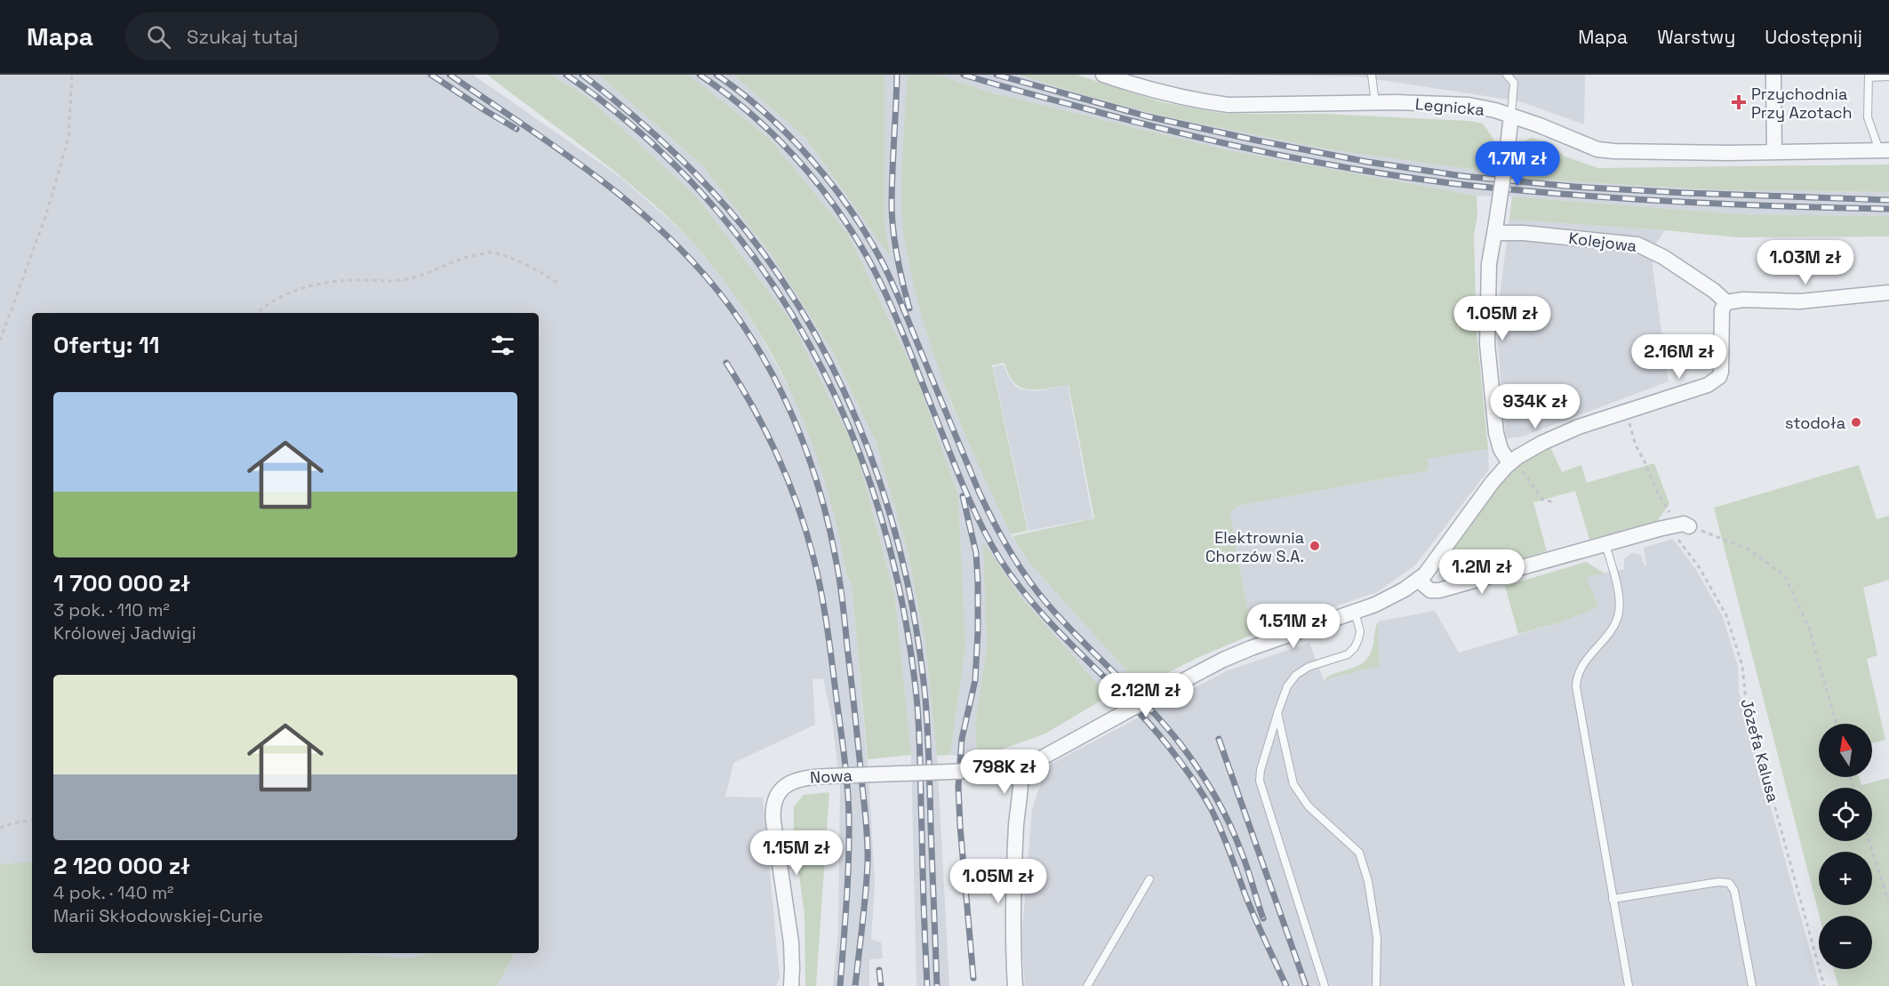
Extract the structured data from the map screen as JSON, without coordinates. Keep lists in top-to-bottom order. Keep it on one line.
{"streets":{"street":["Legnicka","Kolejowa","Nowa"],"path":["Józefa Kalusa"]},"crossings":[["Kolejowa","Nowa"],["Józefa Kalusa","Nowa"]],"places":{"health":["Przychodnia Przy Azotach"],"other":["stodoła","Elektrownia Chorzów S.A."]},"north":"top","page":{"header":"Mapa","search":"Szukaj tutaj","nav":["Mapa","Warstwy","Udostępnij"],"price":["1.7M zł","1.03M zł","1.05M zł","2.16M zł","934K zł","1.2M zł","1.51M zł","2.12M zł","798K zł","1.15M zł","1.05M zł"],"heading":"Oferty: 11","list":[{"name":"1 700 000 zł","note":"3 pok. · 110 m² · Królowej Jadwigi"},{"name":"2 120 000 zł","note":"4 pok. · 140 m² · Marii Skłodowskiej-Curie"}],"map_buttons":["+","−"]}}
